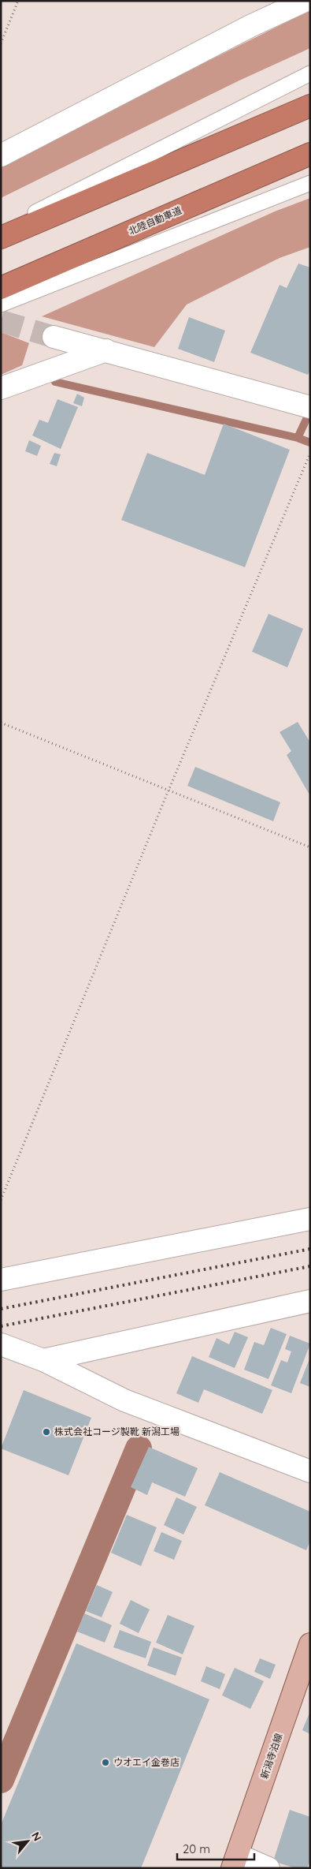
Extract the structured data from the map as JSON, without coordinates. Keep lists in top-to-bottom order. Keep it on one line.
{"streets":{"highway":["北陸自動車道"],"main road":["新潟寺泊線"]},"places":["株式会社コージ製靴 新潟工場","ウオエイ金巻店"],"scale_bar":"20 m","north":"top right"}
